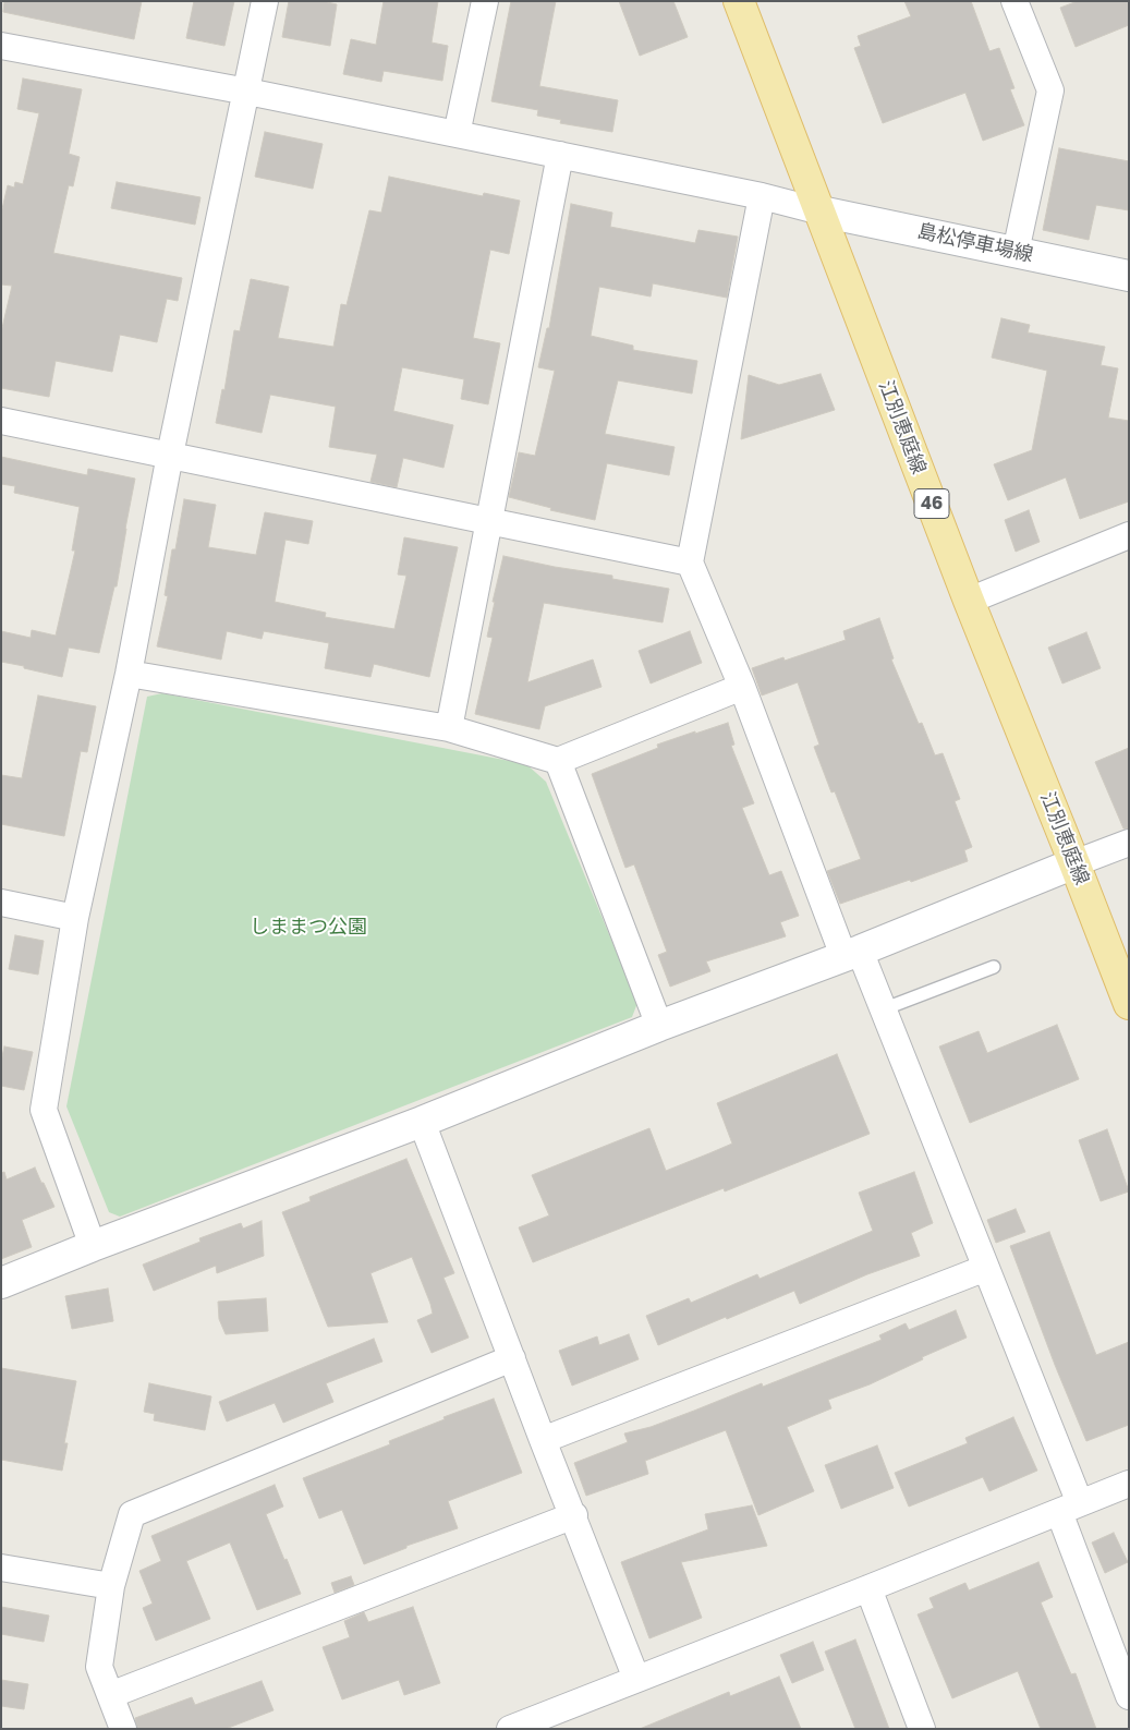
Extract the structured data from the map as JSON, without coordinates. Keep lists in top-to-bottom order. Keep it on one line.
{"streets":{"main road":["江別恵庭線","46"],"street":["島松停車場線"]},"crossings":[["島松停車場線","江別恵庭線"]],"parks":["しままつ公園"]}
